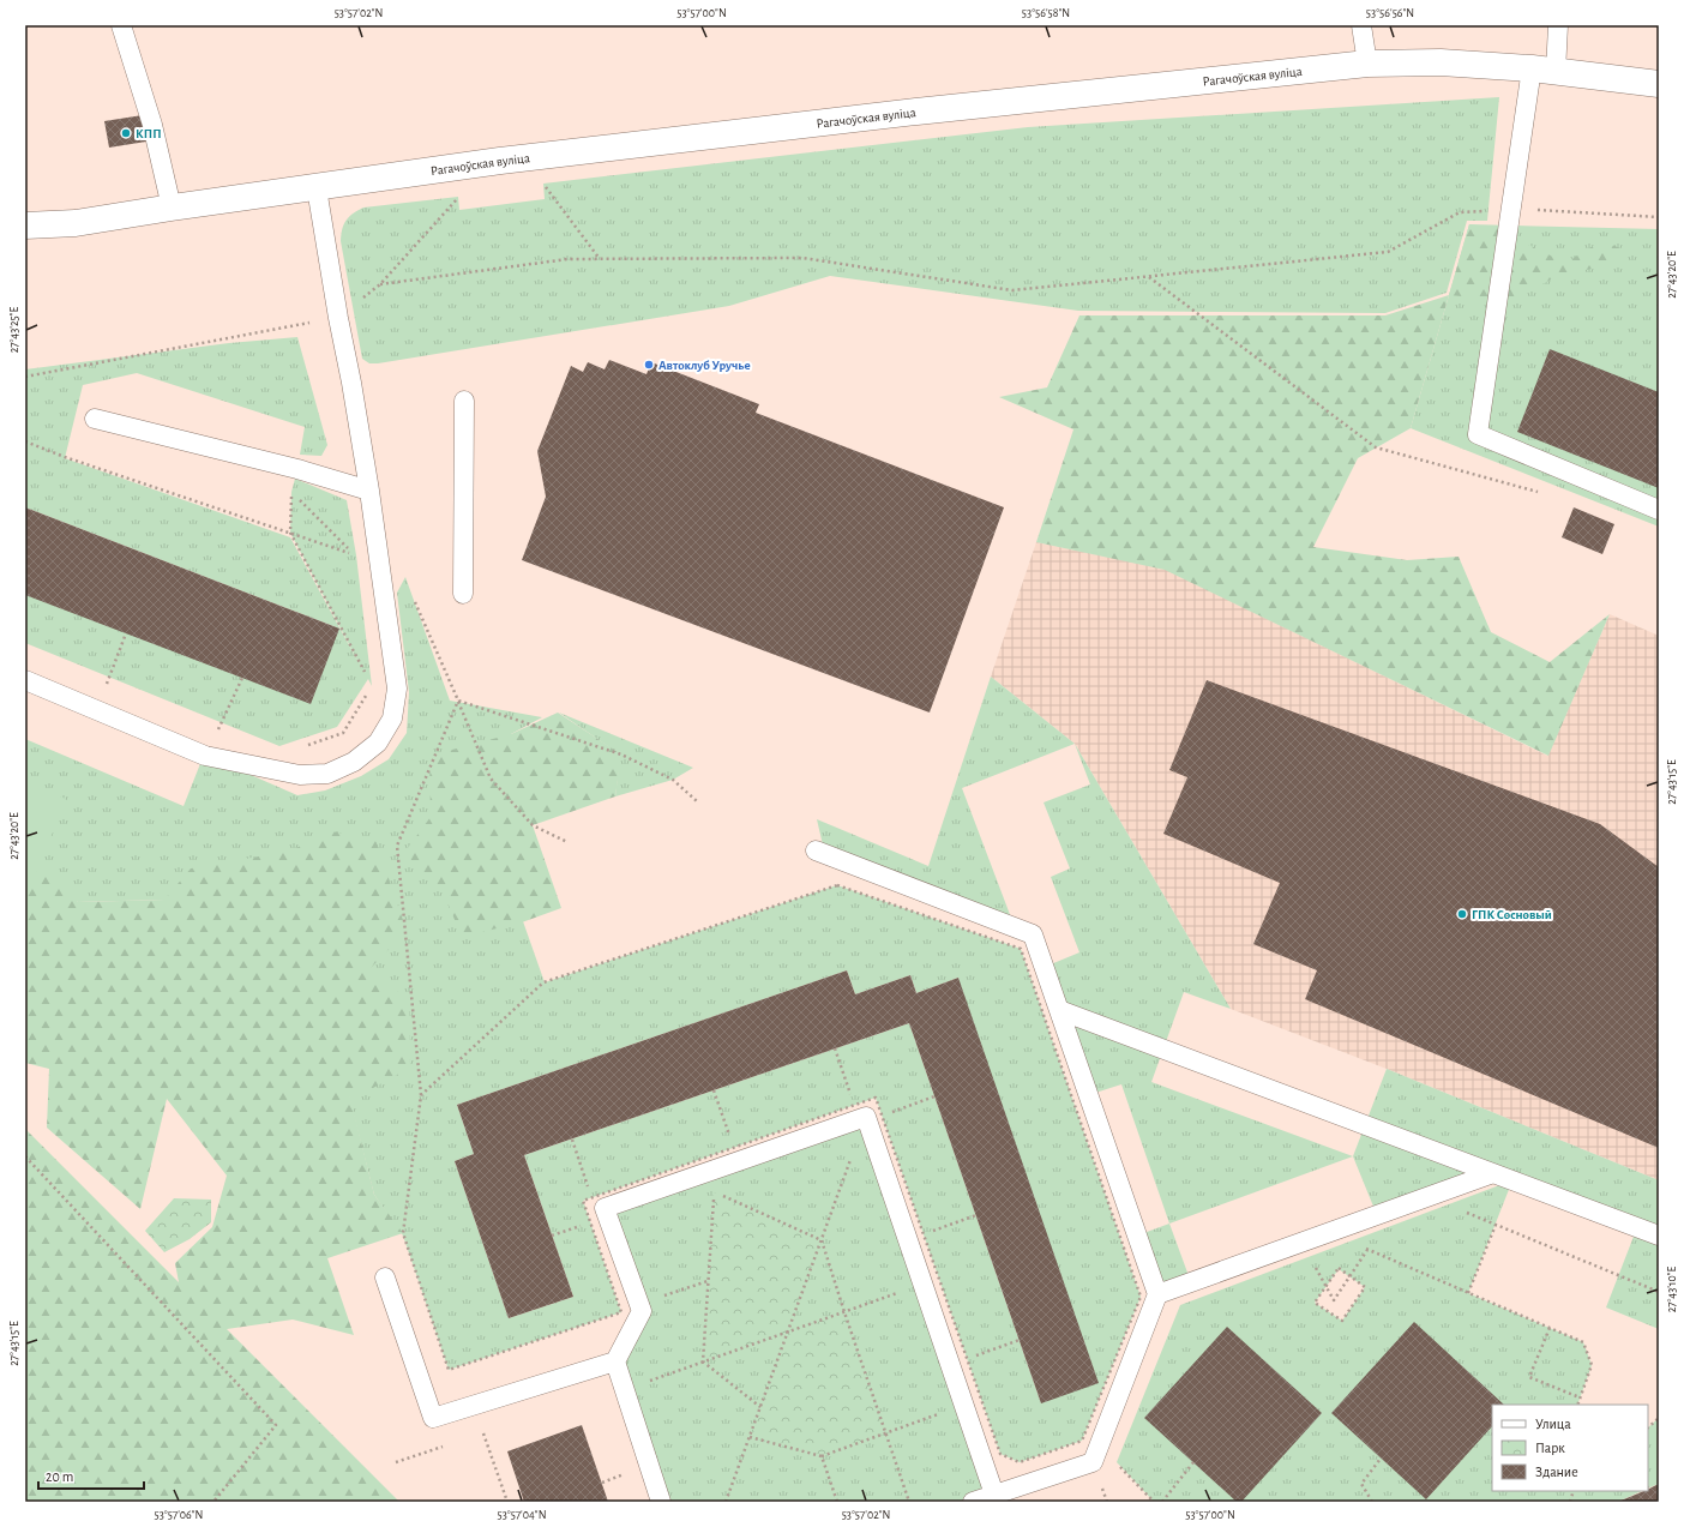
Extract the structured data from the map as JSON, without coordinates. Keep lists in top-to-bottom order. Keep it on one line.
{"streets":{"street":["Рагачоўская вуліца"]},"places":["КПП","Автоклуб Уручье","ГПК Сосновый"],"legend":["Улица","Парк","Здание"],"scale_bar":"20 m","coordinates":["53°57'02\"N","53°57'00\"N","53°56'58\"N","53°56'56\"N","27°43'20\"E","27°43'25\"E","27°43'15\"E","27°43'10\"E","53°57'06\"N","53°57'04\"N"]}
